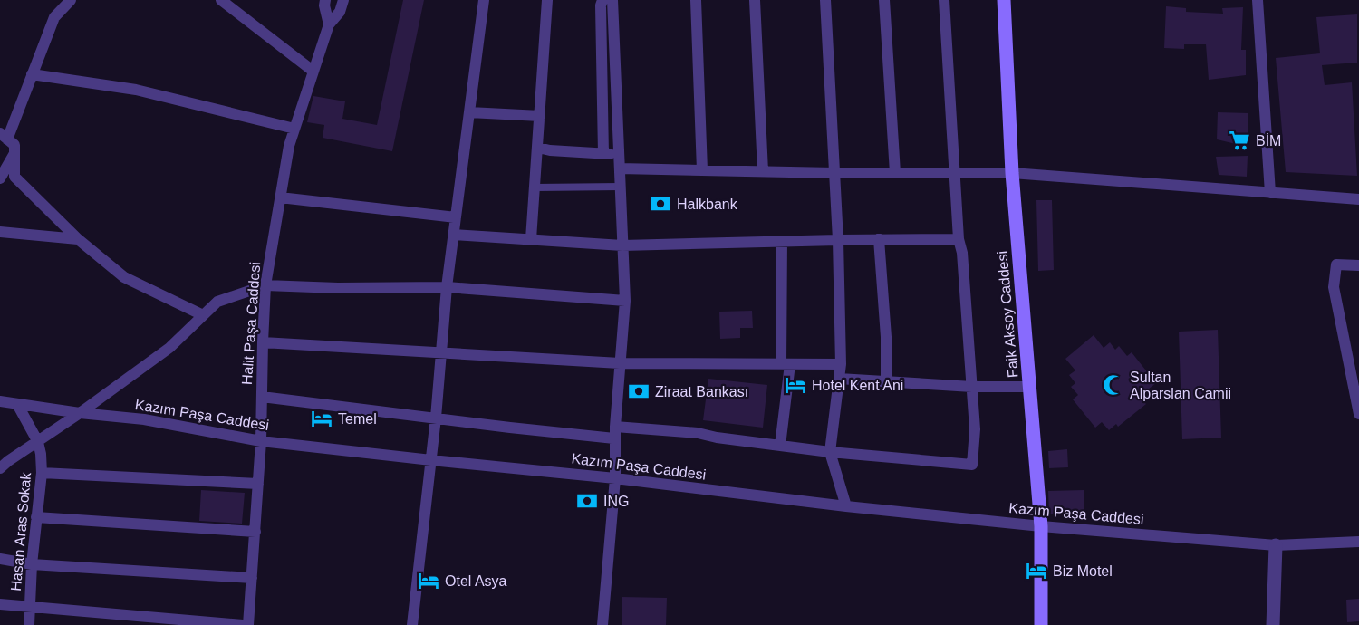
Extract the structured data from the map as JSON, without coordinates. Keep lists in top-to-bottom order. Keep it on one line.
{"streets":{"main road":["Faik Aksoy Caddesi"],"street":["Halit Paşa Caddesi","Kazım Paşa Caddesi","Hasan Aras Sokak"]},"crossings":[["Faik Aksoy Caddesi","Kazım Paşa Caddesi"],["Halit Paşa Caddesi","Kazım Paşa Caddesi"]],"places":{"supermarket":["BİM"],"bank":["Halkbank","Ziraat Bankası","ING"],"hotel":["Hotel Kent Ani","Temel","Biz Motel","Otel Asya"],"mosque":["Sultan Alparslan Camii"]}}
